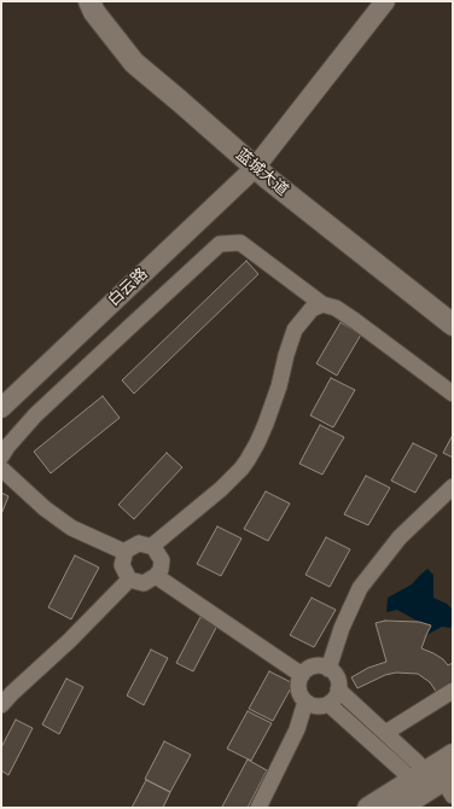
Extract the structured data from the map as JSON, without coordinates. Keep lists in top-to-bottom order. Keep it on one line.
{"streets":{"main road":["蓝城大道"],"street":["白云路"]},"crossings":[["蓝城大道","白云路"]]}
